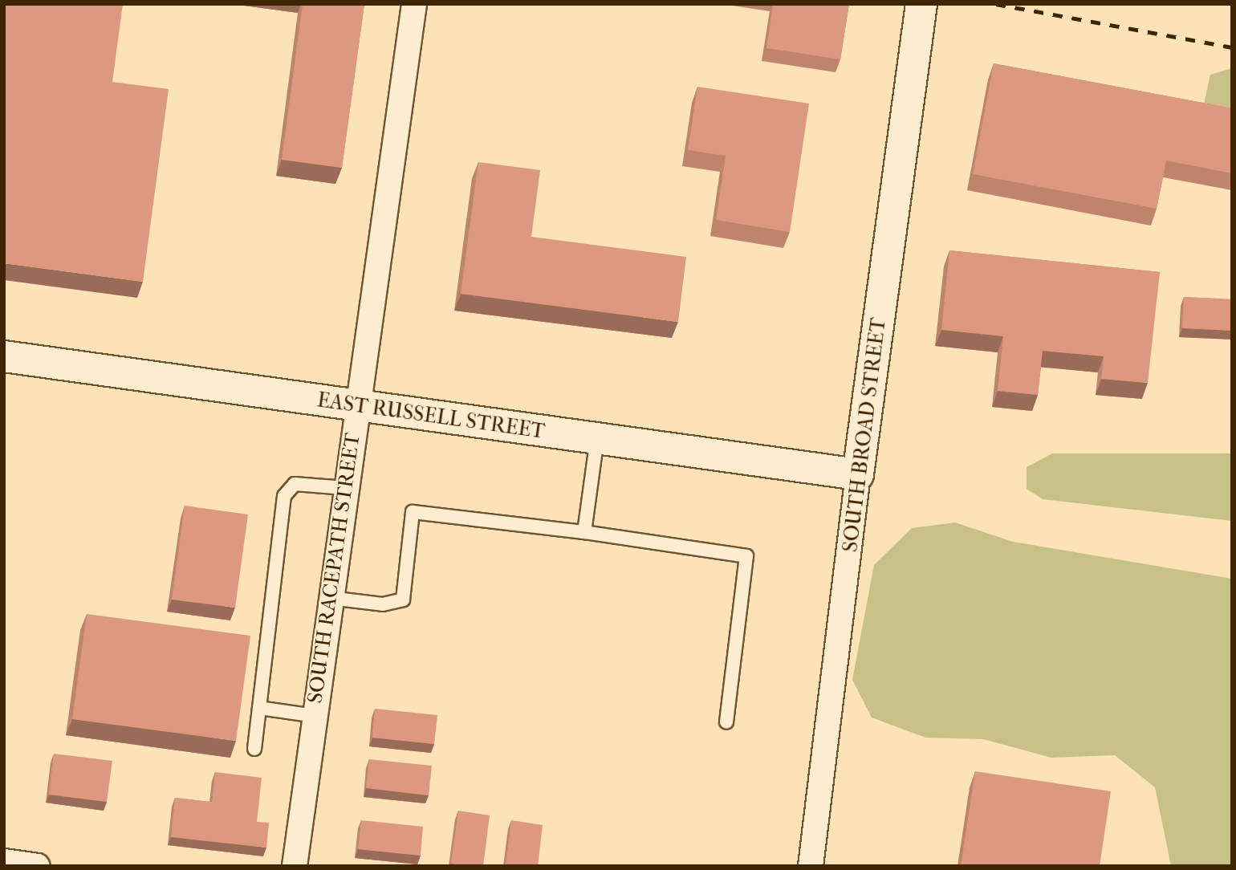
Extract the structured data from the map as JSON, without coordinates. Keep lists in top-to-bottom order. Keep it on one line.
{"streets":{"street":["EAST RUSSELL STREET","SOUTH BROAD STREET","SOUTH RACEPATH STREET"]},"crossings":[["EAST RUSSELL STREET","SOUTH BROAD STREET"],["EAST RUSSELL STREET","SOUTH RACEPATH STREET"]]}
